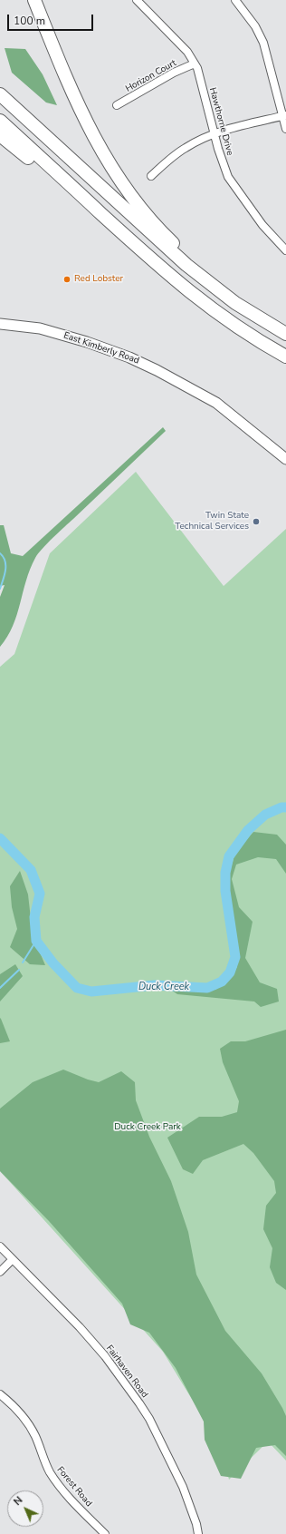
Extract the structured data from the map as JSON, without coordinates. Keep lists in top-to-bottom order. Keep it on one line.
{"streets":{"main road":["East Kimberly Road"],"street":["Horizon Court","Hawthorne Drive","Fairhaven Road","Forest Road"]},"crossings":[["Horizon Court","Hawthorne Drive"]],"water":["Duck Creek"],"parks":["Duck Creek Park"],"places":["Red Lobster","Twin State Technical Services"],"scale_bar":"100 m","north":"top left"}
